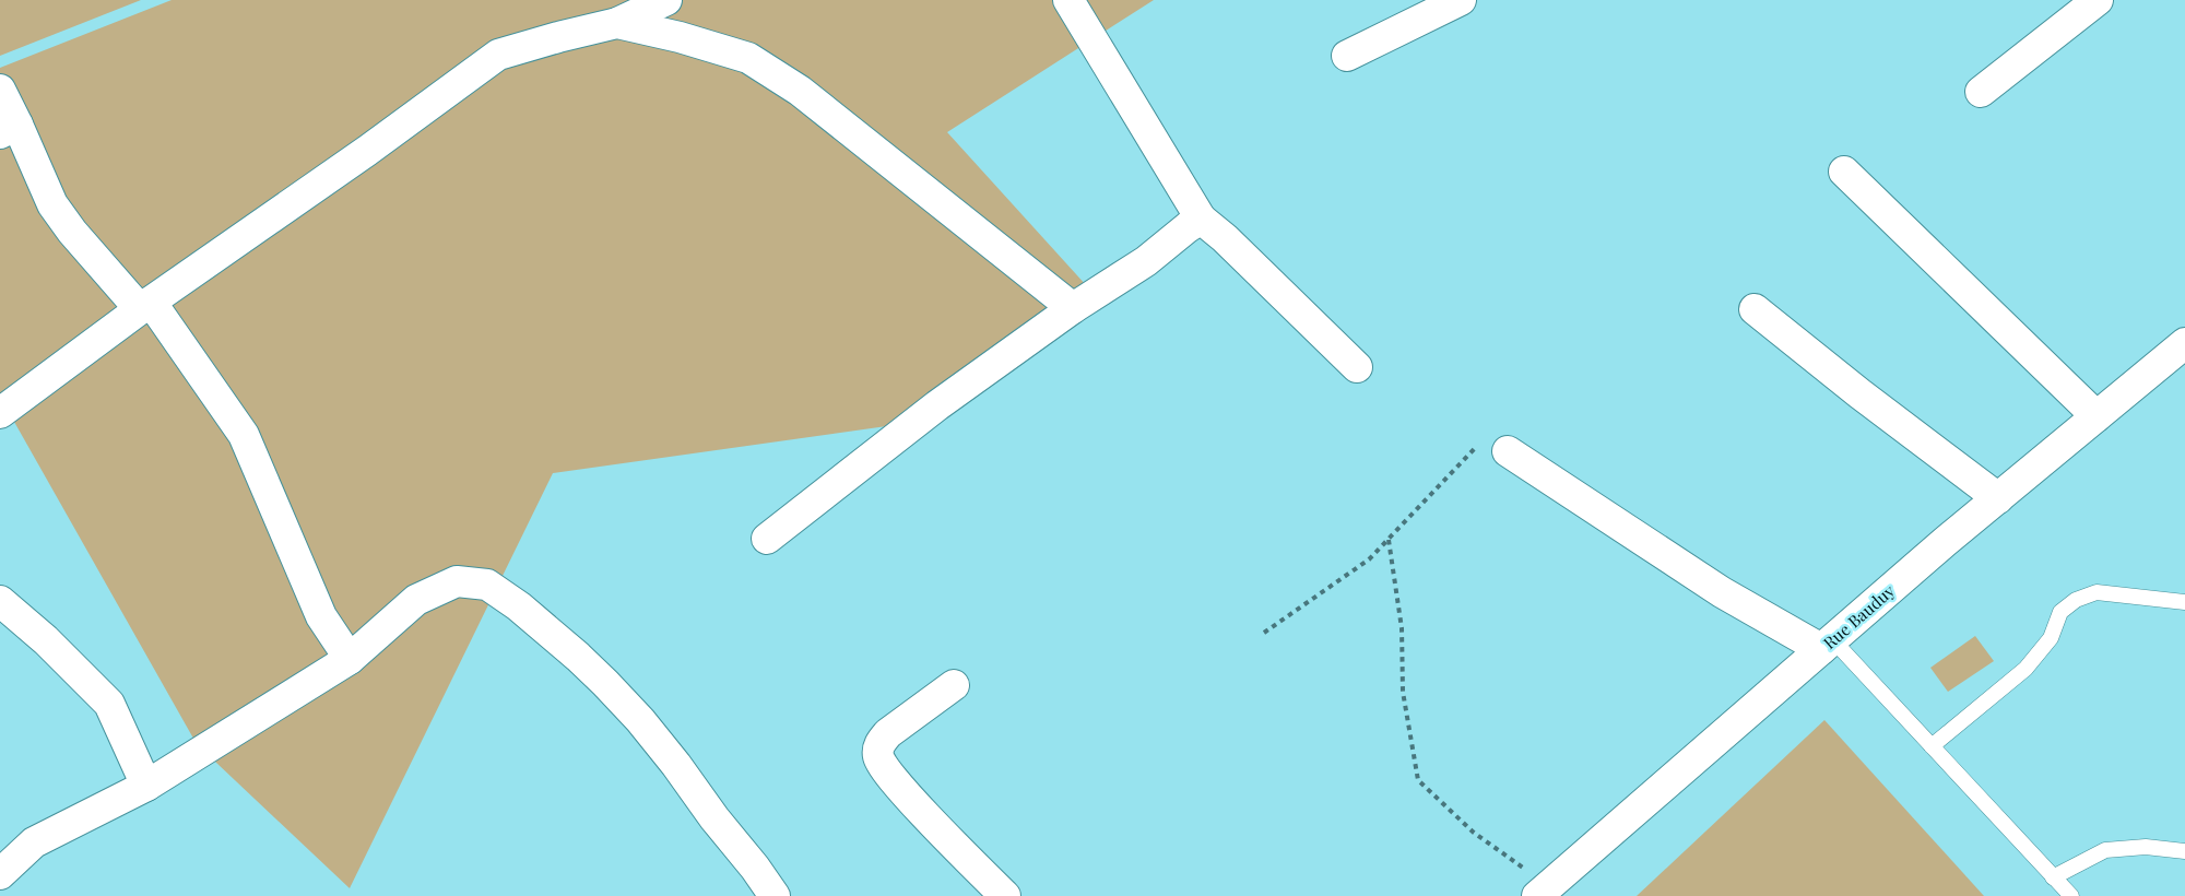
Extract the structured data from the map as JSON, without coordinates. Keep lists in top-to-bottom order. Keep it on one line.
{"streets":{"street":["Rue Bauduy"]}}
